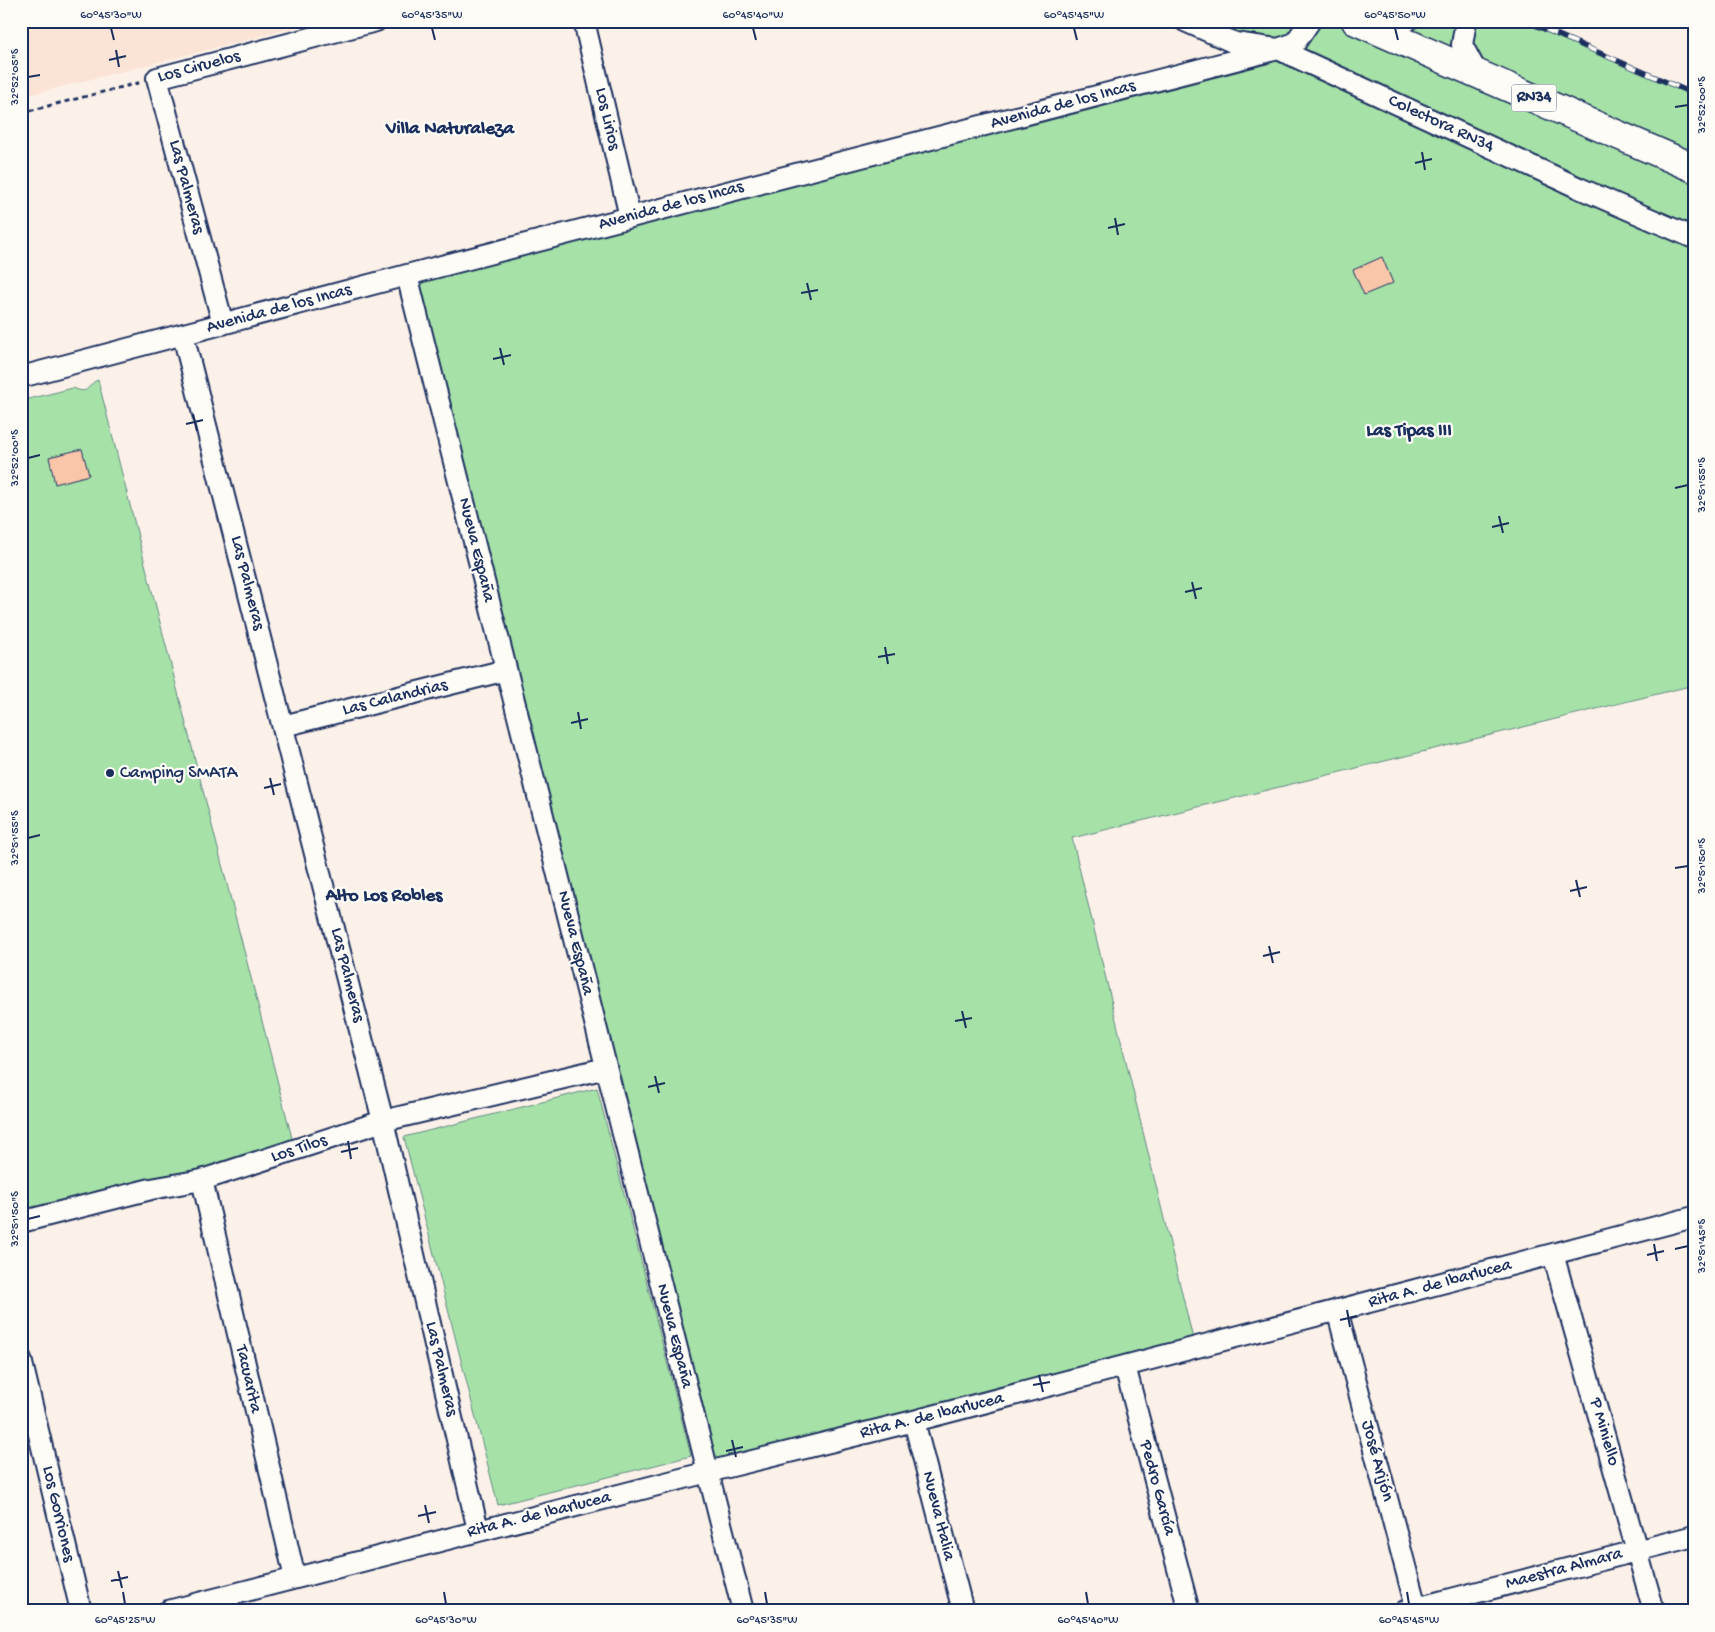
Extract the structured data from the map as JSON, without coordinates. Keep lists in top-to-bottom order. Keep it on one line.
{"streets":{"highway":["RN34"],"street":["Los Ciruelos","Avenida de los Incas","Los Lirios","Colectora RN34","Las Palmeras","Nueva España","Las Calandrias","Los Tilos","Rita A. de Ibarlucea","Tacuarita","P Miniello","José Arijón","Pedro García","Los Gorriones","Nueva Italia","Maestra Almara"]},"crossings":[["Los Ciruelos","Las Palmeras"],["Avenida de los Incas","Los Lirios"],["Avenida de los Incas","Colectora RN34"],["Avenida de los Incas","Las Palmeras"],["Avenida de los Incas","Nueva España"],["Las Palmeras","Las Calandrias"],["Las Palmeras","Los Tilos"],["Las Palmeras","Rita A. de Ibarlucea"],["Nueva España","Las Calandrias"],["Nueva España","Los Tilos"],["Nueva España","Rita A. de Ibarlucea"],["Los Tilos","Tacuarita"],["Rita A. de Ibarlucea","Tacuarita"],["Rita A. de Ibarlucea","P Miniello"],["Rita A. de Ibarlucea","José Arijón"],["Rita A. de Ibarlucea","Pedro García"],["Rita A. de Ibarlucea","Nueva Italia"],["P Miniello","Maestra Almara"],["José Arijón","Maestra Almara"]],"districts":["Villa Naturaleza","Las Tipas III","Alto Los Robles"],"places":["Camping SMATA"],"coordinates":["60°45'30\"W","60°45'35\"W","60°45'40\"W","60°45'45\"W","60°45'50\"W","32°52'05\"S","32°52'00\"S","32°51'55\"S","32°51'50\"S","32°51'45\"S","60°45'25\"W"]}
